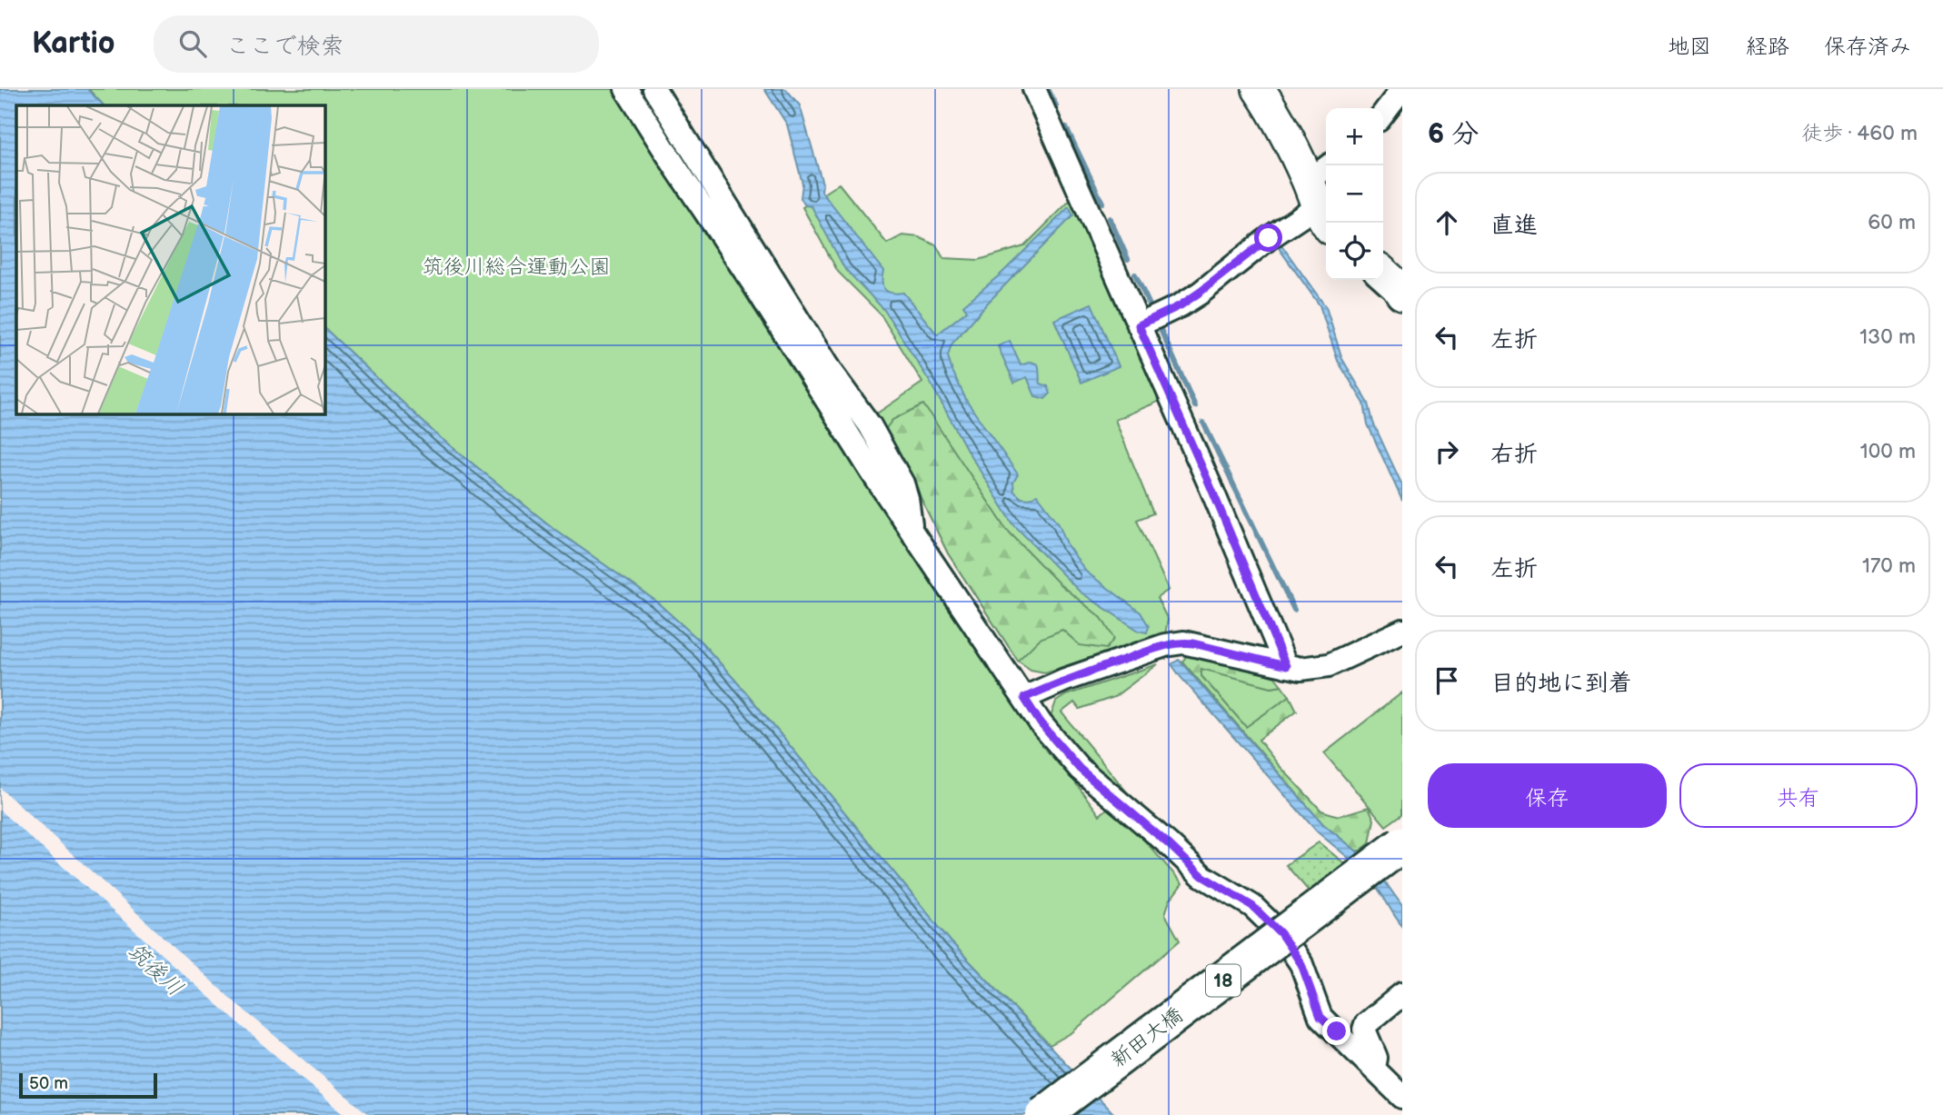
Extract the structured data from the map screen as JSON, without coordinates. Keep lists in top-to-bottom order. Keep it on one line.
{"streets":{"main road":["18","新田大橋"]},"water":["筑後川"],"parks":["筑後川総合運動公園"],"scale_bar":"50 m","page":{"header":"Kartio","search":"ここで検索","nav":["地図","経路","保存済み"],"heading":["6 分","徒歩 · 460 m"],"map_buttons":["+","−"],"list":[["直進","60 m"],["左折","130 m"],["右折","100 m"],["左折","170 m"],"目的地に到着"],"buttons":["保存","共有"],"scale":"50 m"}}
